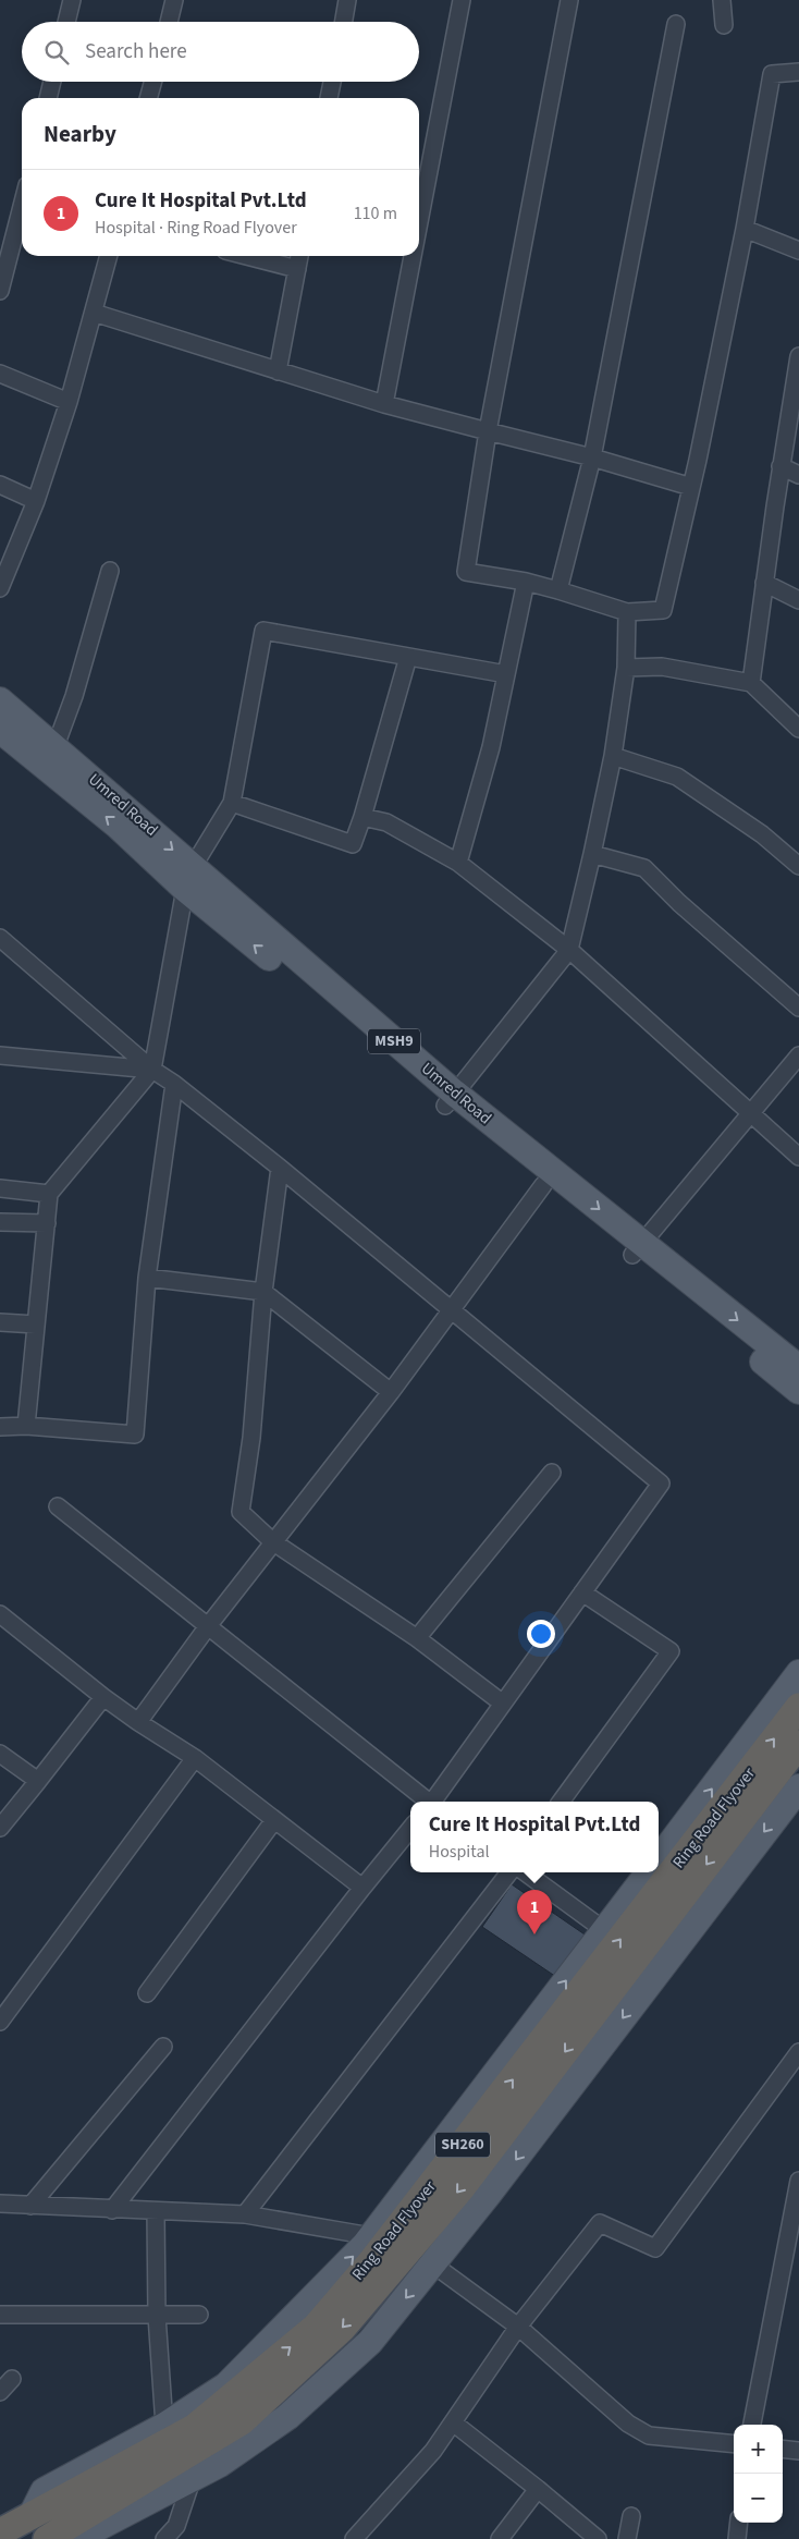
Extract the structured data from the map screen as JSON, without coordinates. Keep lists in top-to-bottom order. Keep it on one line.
{"streets":{"highway":["Ring Road Flyover","SH260"],"main road":["Umred Road","MSH9"]},"crossings":[["Ring Road Flyover","SH260"]],"page":{"search":"Search here","heading":"Nearby","list":[{"mark":"1","name":"Cure It Hospital Pvt.Ltd","note":"Hospital · Ring Road Flyover","value":"110 m"}],"popup":["Cure It Hospital Pvt.Ltd","Hospital"],"pins":"1","map_buttons":["+","−"]}}
